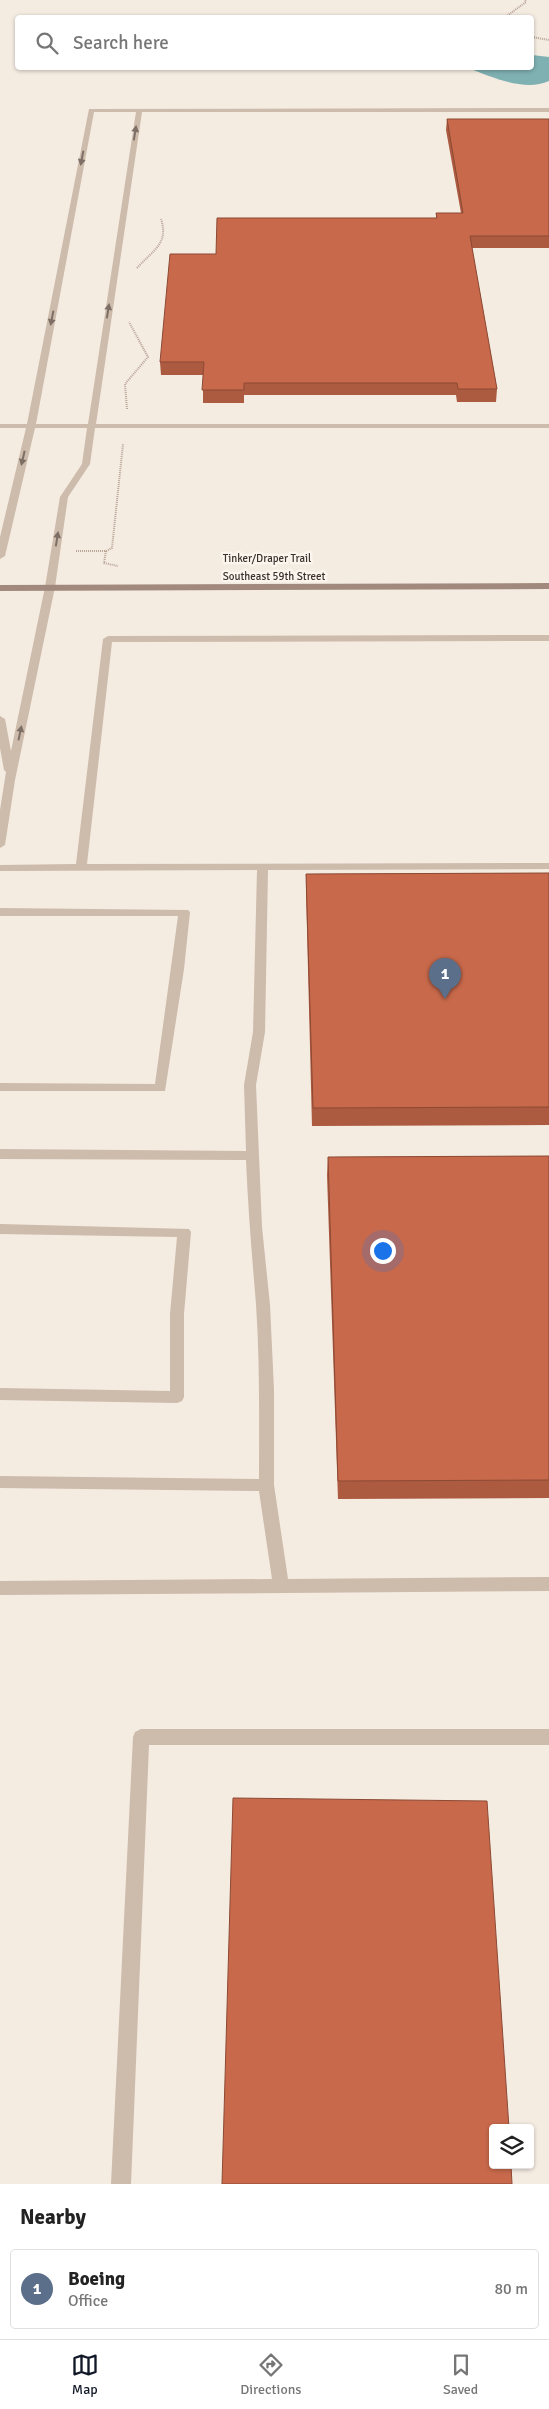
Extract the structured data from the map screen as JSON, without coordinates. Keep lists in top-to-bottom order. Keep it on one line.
{"streets":{"main road":["Southeast 59th Street"]},"page":{"search":"Search here","pins":"1","heading":"Nearby","list":[{"mark":"1","name":"Boeing","note":"Office","value":"80 m"}],"nav":["Map","Directions","Saved"]}}
